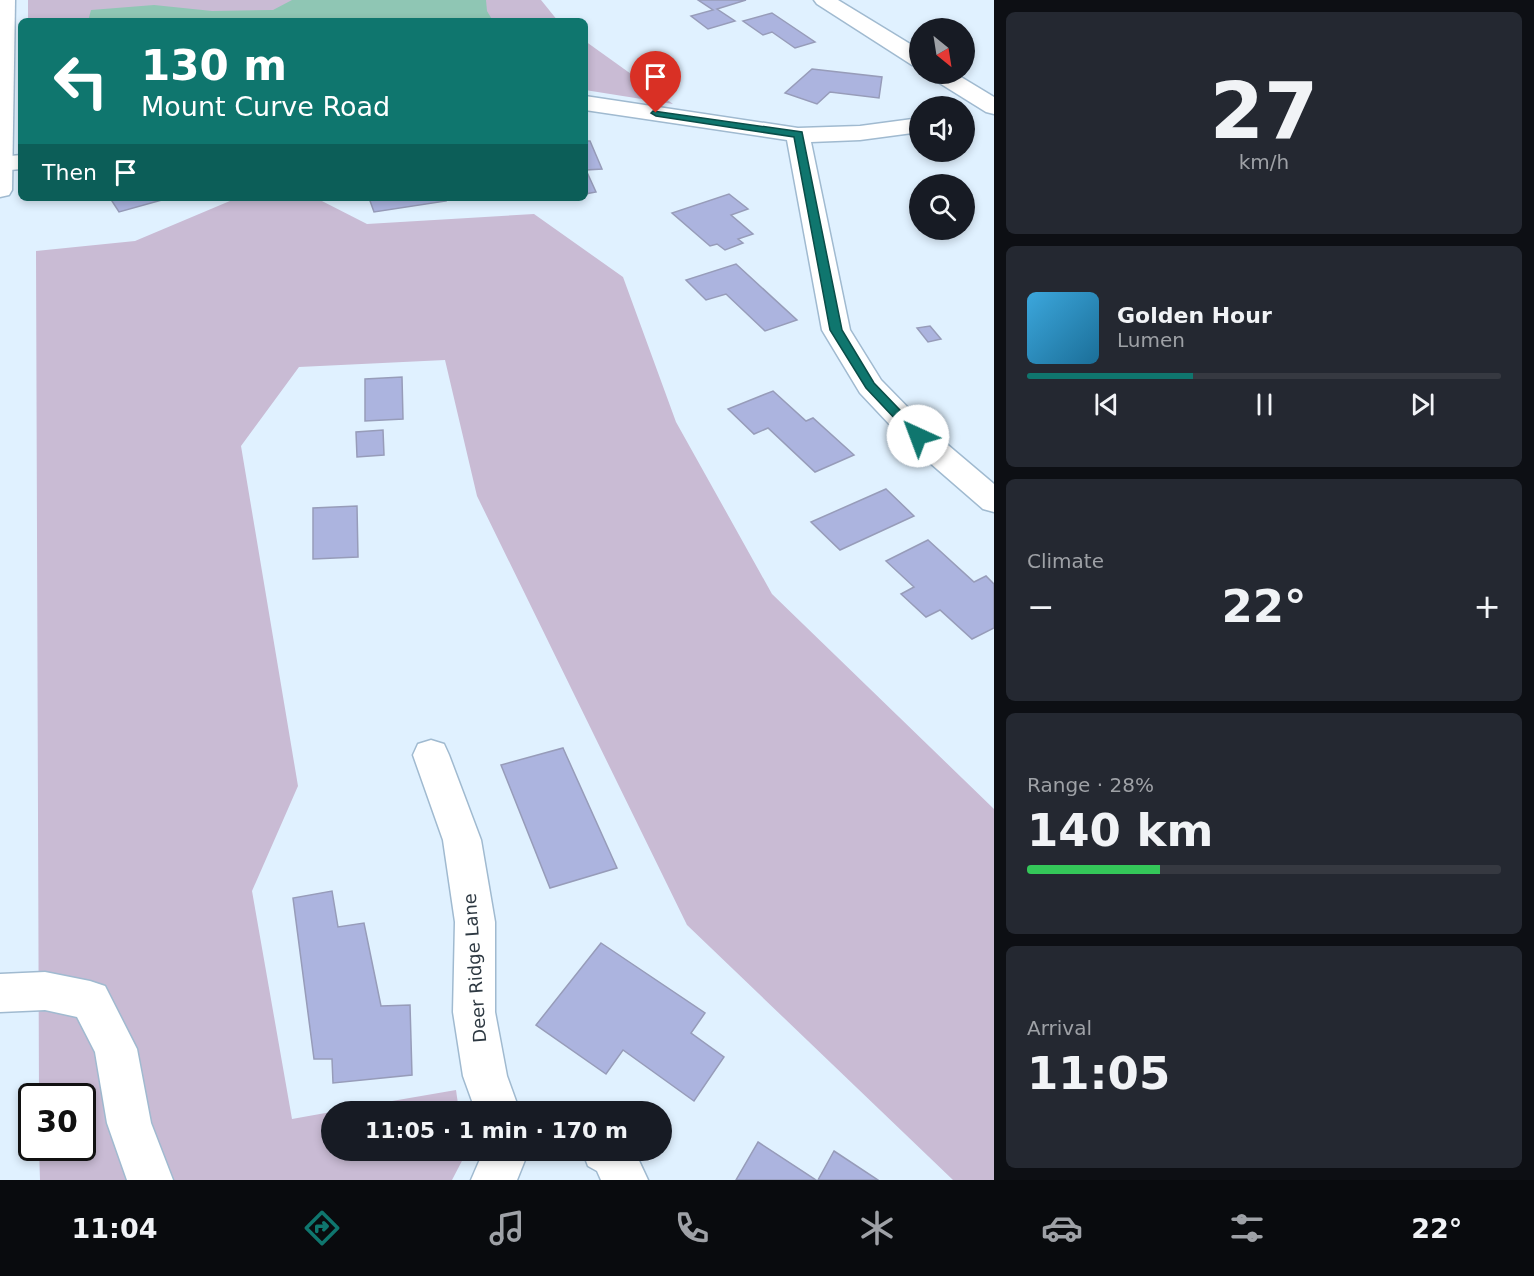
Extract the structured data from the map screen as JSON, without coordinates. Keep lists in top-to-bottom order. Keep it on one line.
{"streets":{"street":["Deer Ridge Lane"]},"north":"bottom right","page":{"tile":[["27","km/h"],"Climate",["Range · 28%","140 km"],["Arrival","11:05"]],"turn":["130 m","Mount Curve Road"],"then":"Then","song":["Golden Hour","Lumen"],"heat":["−","22°","+"],"limit":"30","trip":"11:05 · 1 min · 170 m","tabs":["11:04","22°"]}}
